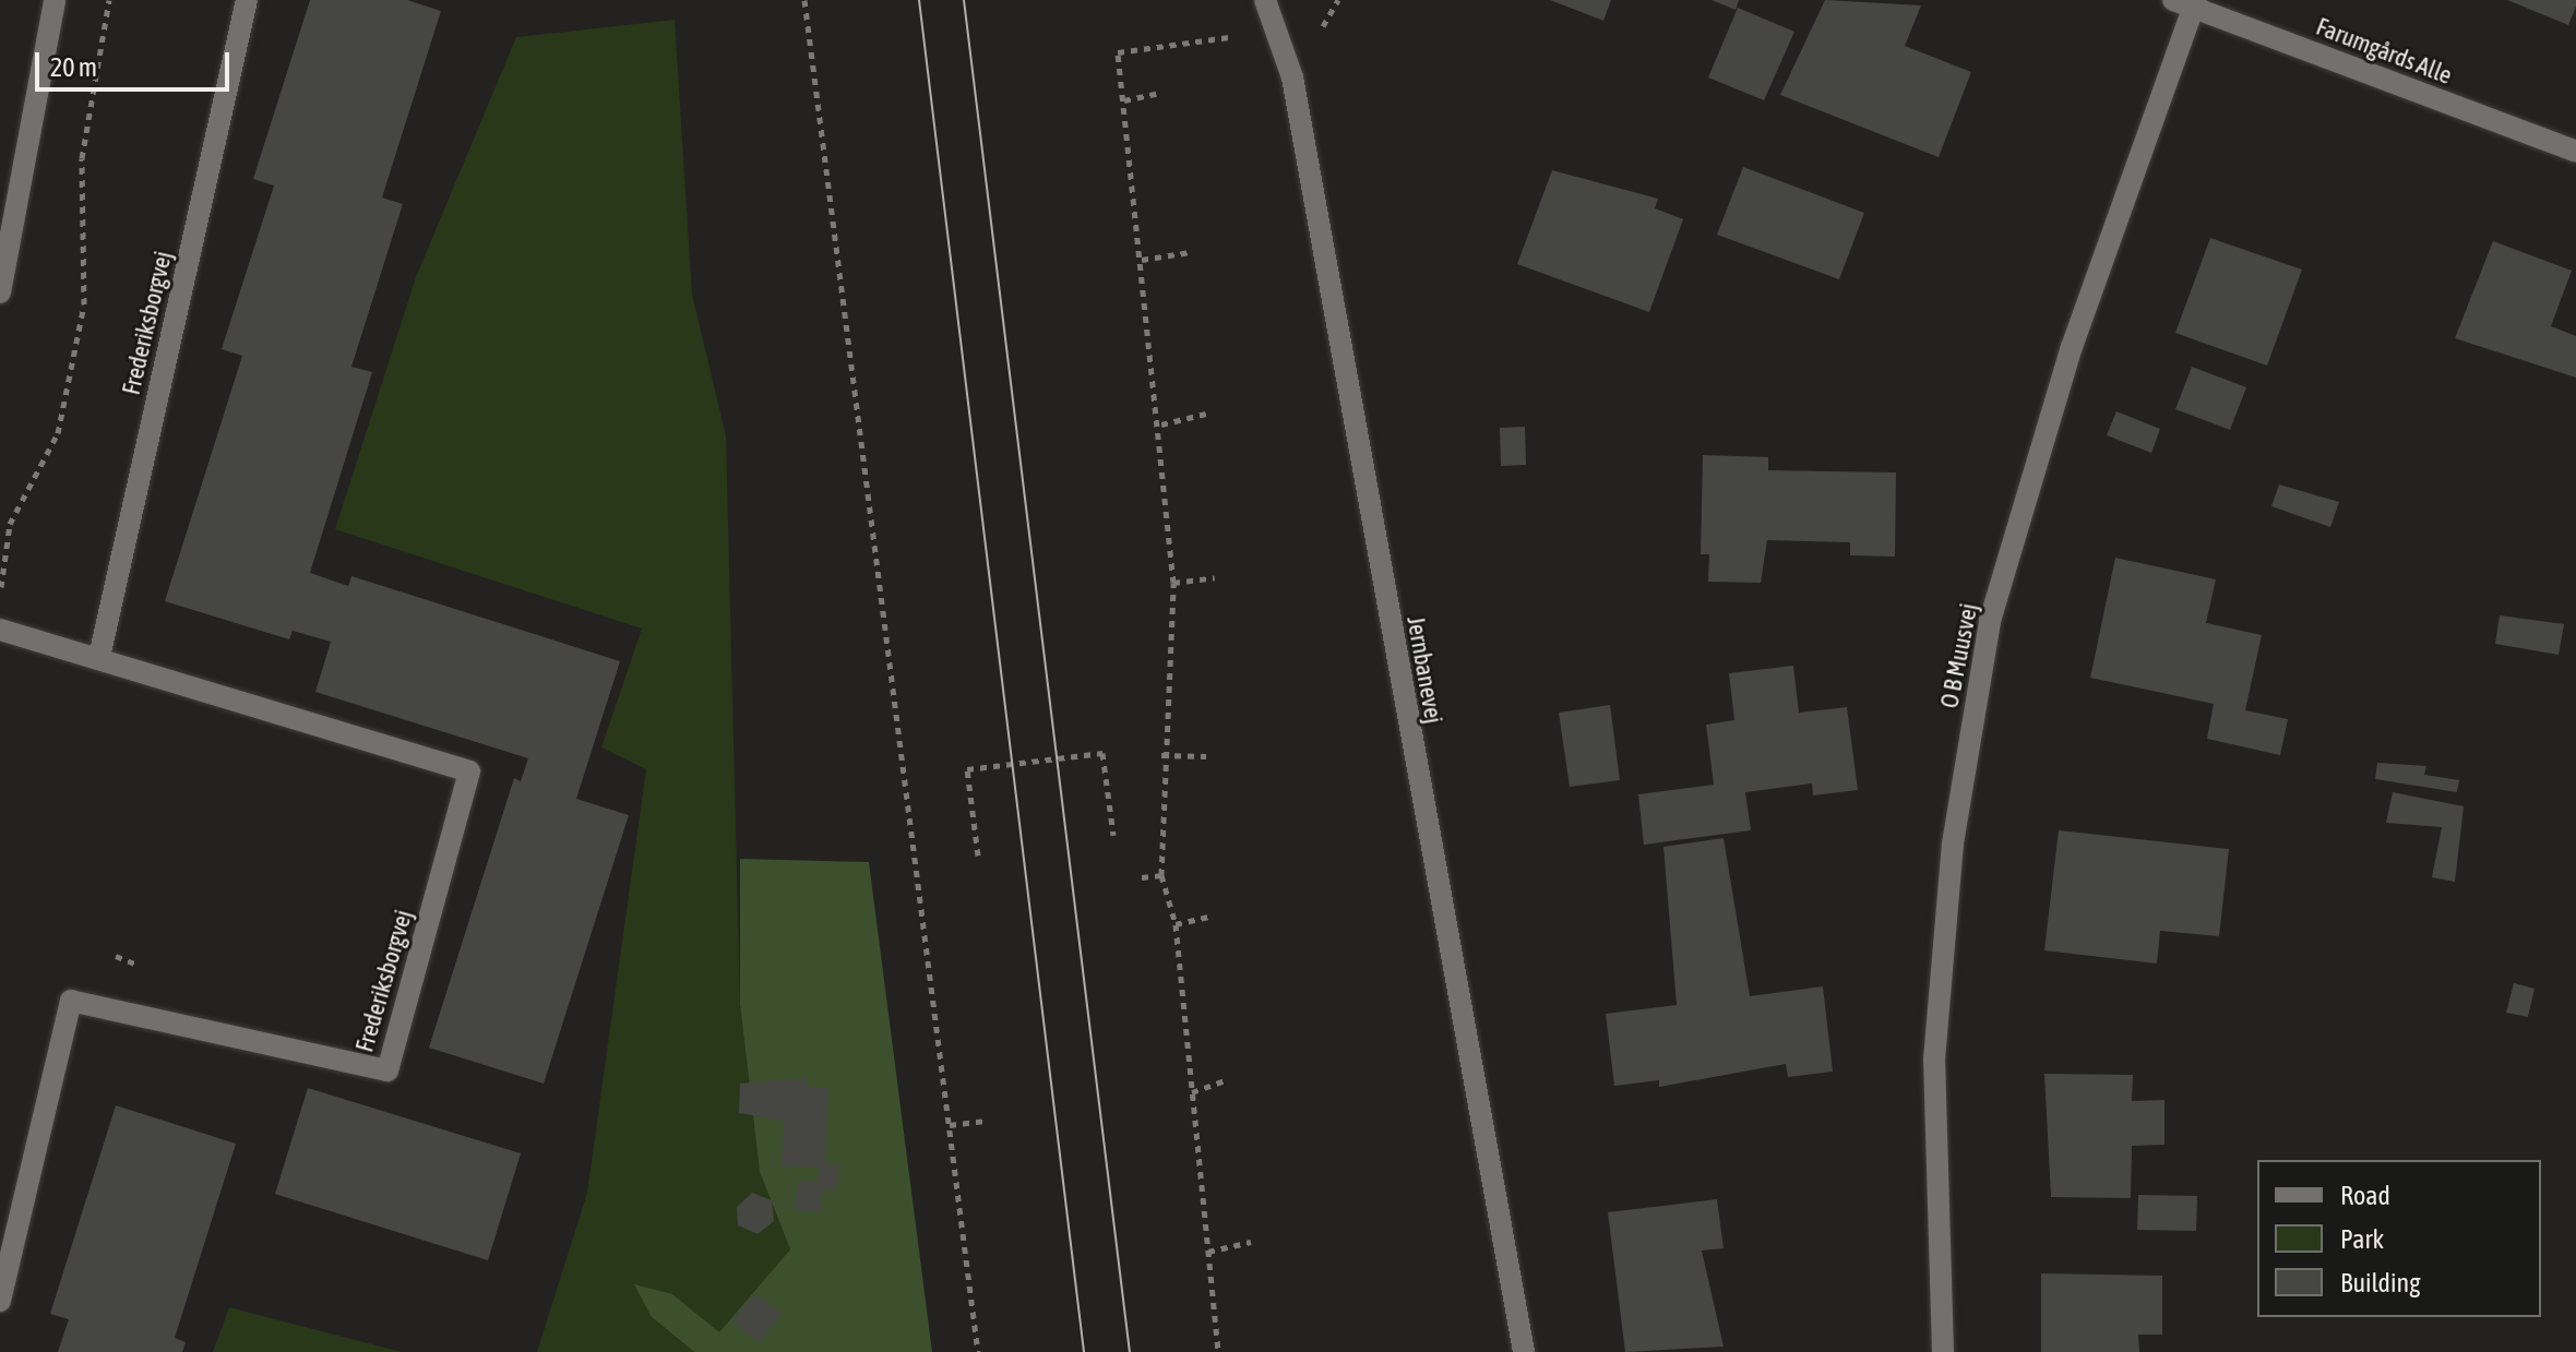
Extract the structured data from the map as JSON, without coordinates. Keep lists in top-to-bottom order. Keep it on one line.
{"streets":{"street":["Farumgårds Alle","Frederiksborgvej","O B Muusvej","Jernbanevej"]},"crossings":[["Farumgårds Alle","O B Muusvej"]],"legend":["Road","Park","Building"],"scale_bar":"20 m"}
